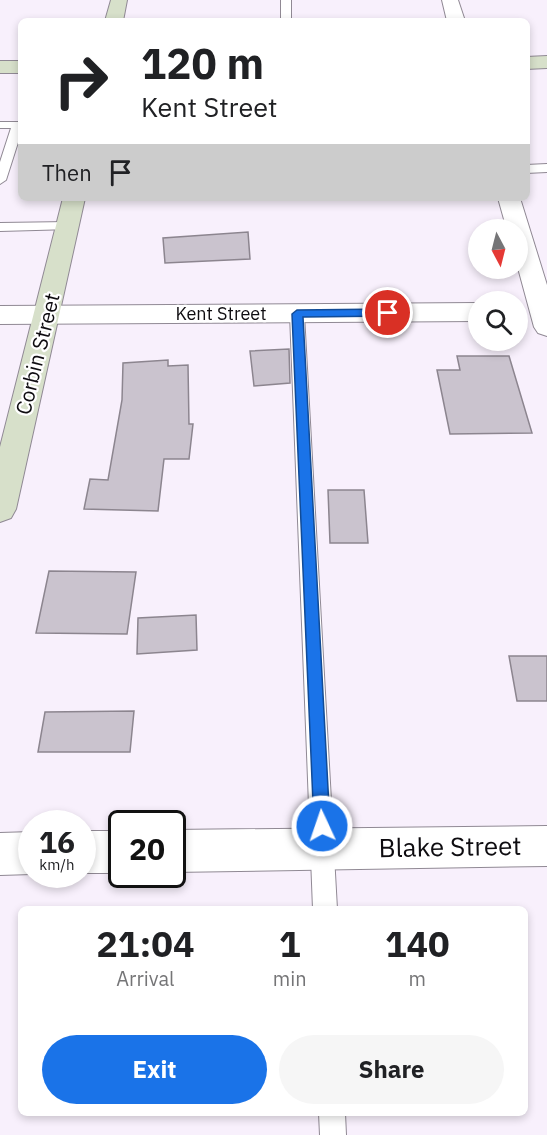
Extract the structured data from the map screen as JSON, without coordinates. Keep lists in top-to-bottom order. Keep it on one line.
{"streets":{"street":["Kent Street","Corbin Street","Blake Street"]},"crossings":[["Kent Street","Corbin Street"]],"north":"bottom","page":{"turn":["120 m","Kent Street"],"then":"Then","speed":"16 km/h","limit":"20","eta":["21:04","Arrival","1","min","140","m"],"buttons":["Exit","Share"]}}
